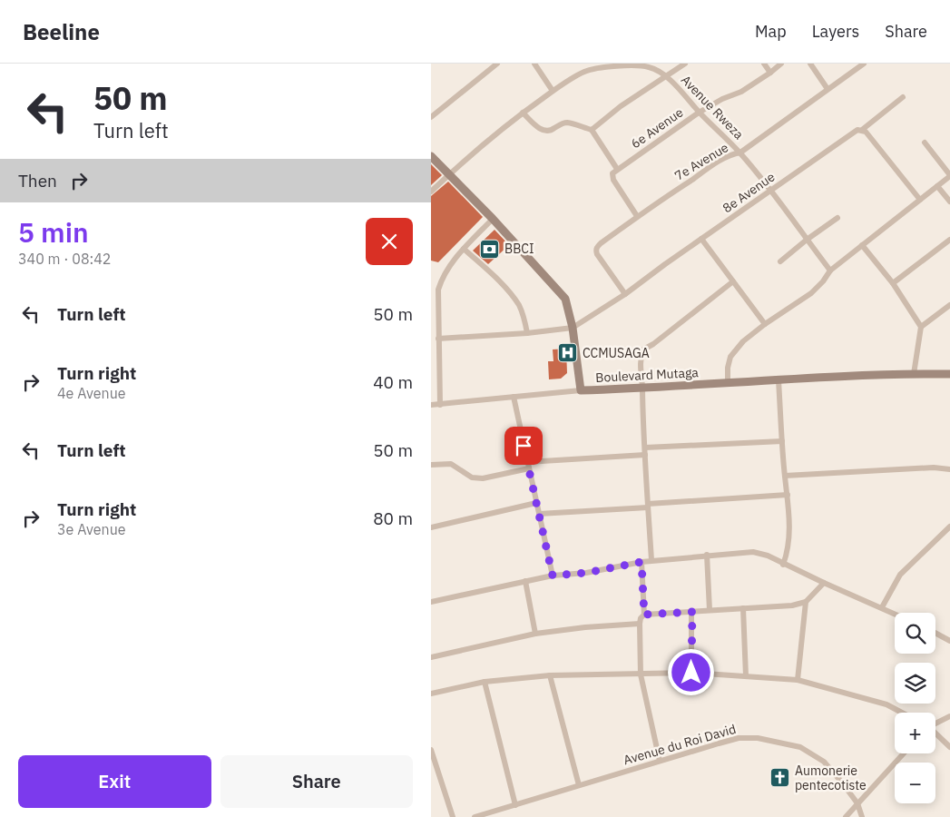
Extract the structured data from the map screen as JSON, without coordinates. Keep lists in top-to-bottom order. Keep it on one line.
{"streets":{"street":["Avenue Rweza","6e Avenue","7e Avenue","8e Avenue","Boulevard Mutaga","Avenue du Roi David"]},"crossings":[["Avenue Rweza","6e Avenue"],["Avenue Rweza","7e Avenue"],["Avenue Rweza","8e Avenue"],["Avenue Rweza","Boulevard Mutaga"],["7e Avenue","8e Avenue"],["8e Avenue","Boulevard Mutaga"]],"places":{"bank":["BBCI"],"hospital":["CCMUSAGA"],"church":["Aumonerie pentecotiste"]},"page":{"header":"Beeline","nav":["Map","Layers","Share"],"turn":["50 m","Turn left"],"then":"Then","heading":["5 min","340 m · 08:42"],"list":[{"name":"Turn left","value":"50 m"},{"name":"Turn right","note":"4e Avenue","value":"40 m"},{"name":"Turn left","value":"50 m"},{"name":"Turn right","note":"3e Avenue","value":"80 m"}],"map_buttons":["+","−"],"buttons":["Exit","Share"]}}
